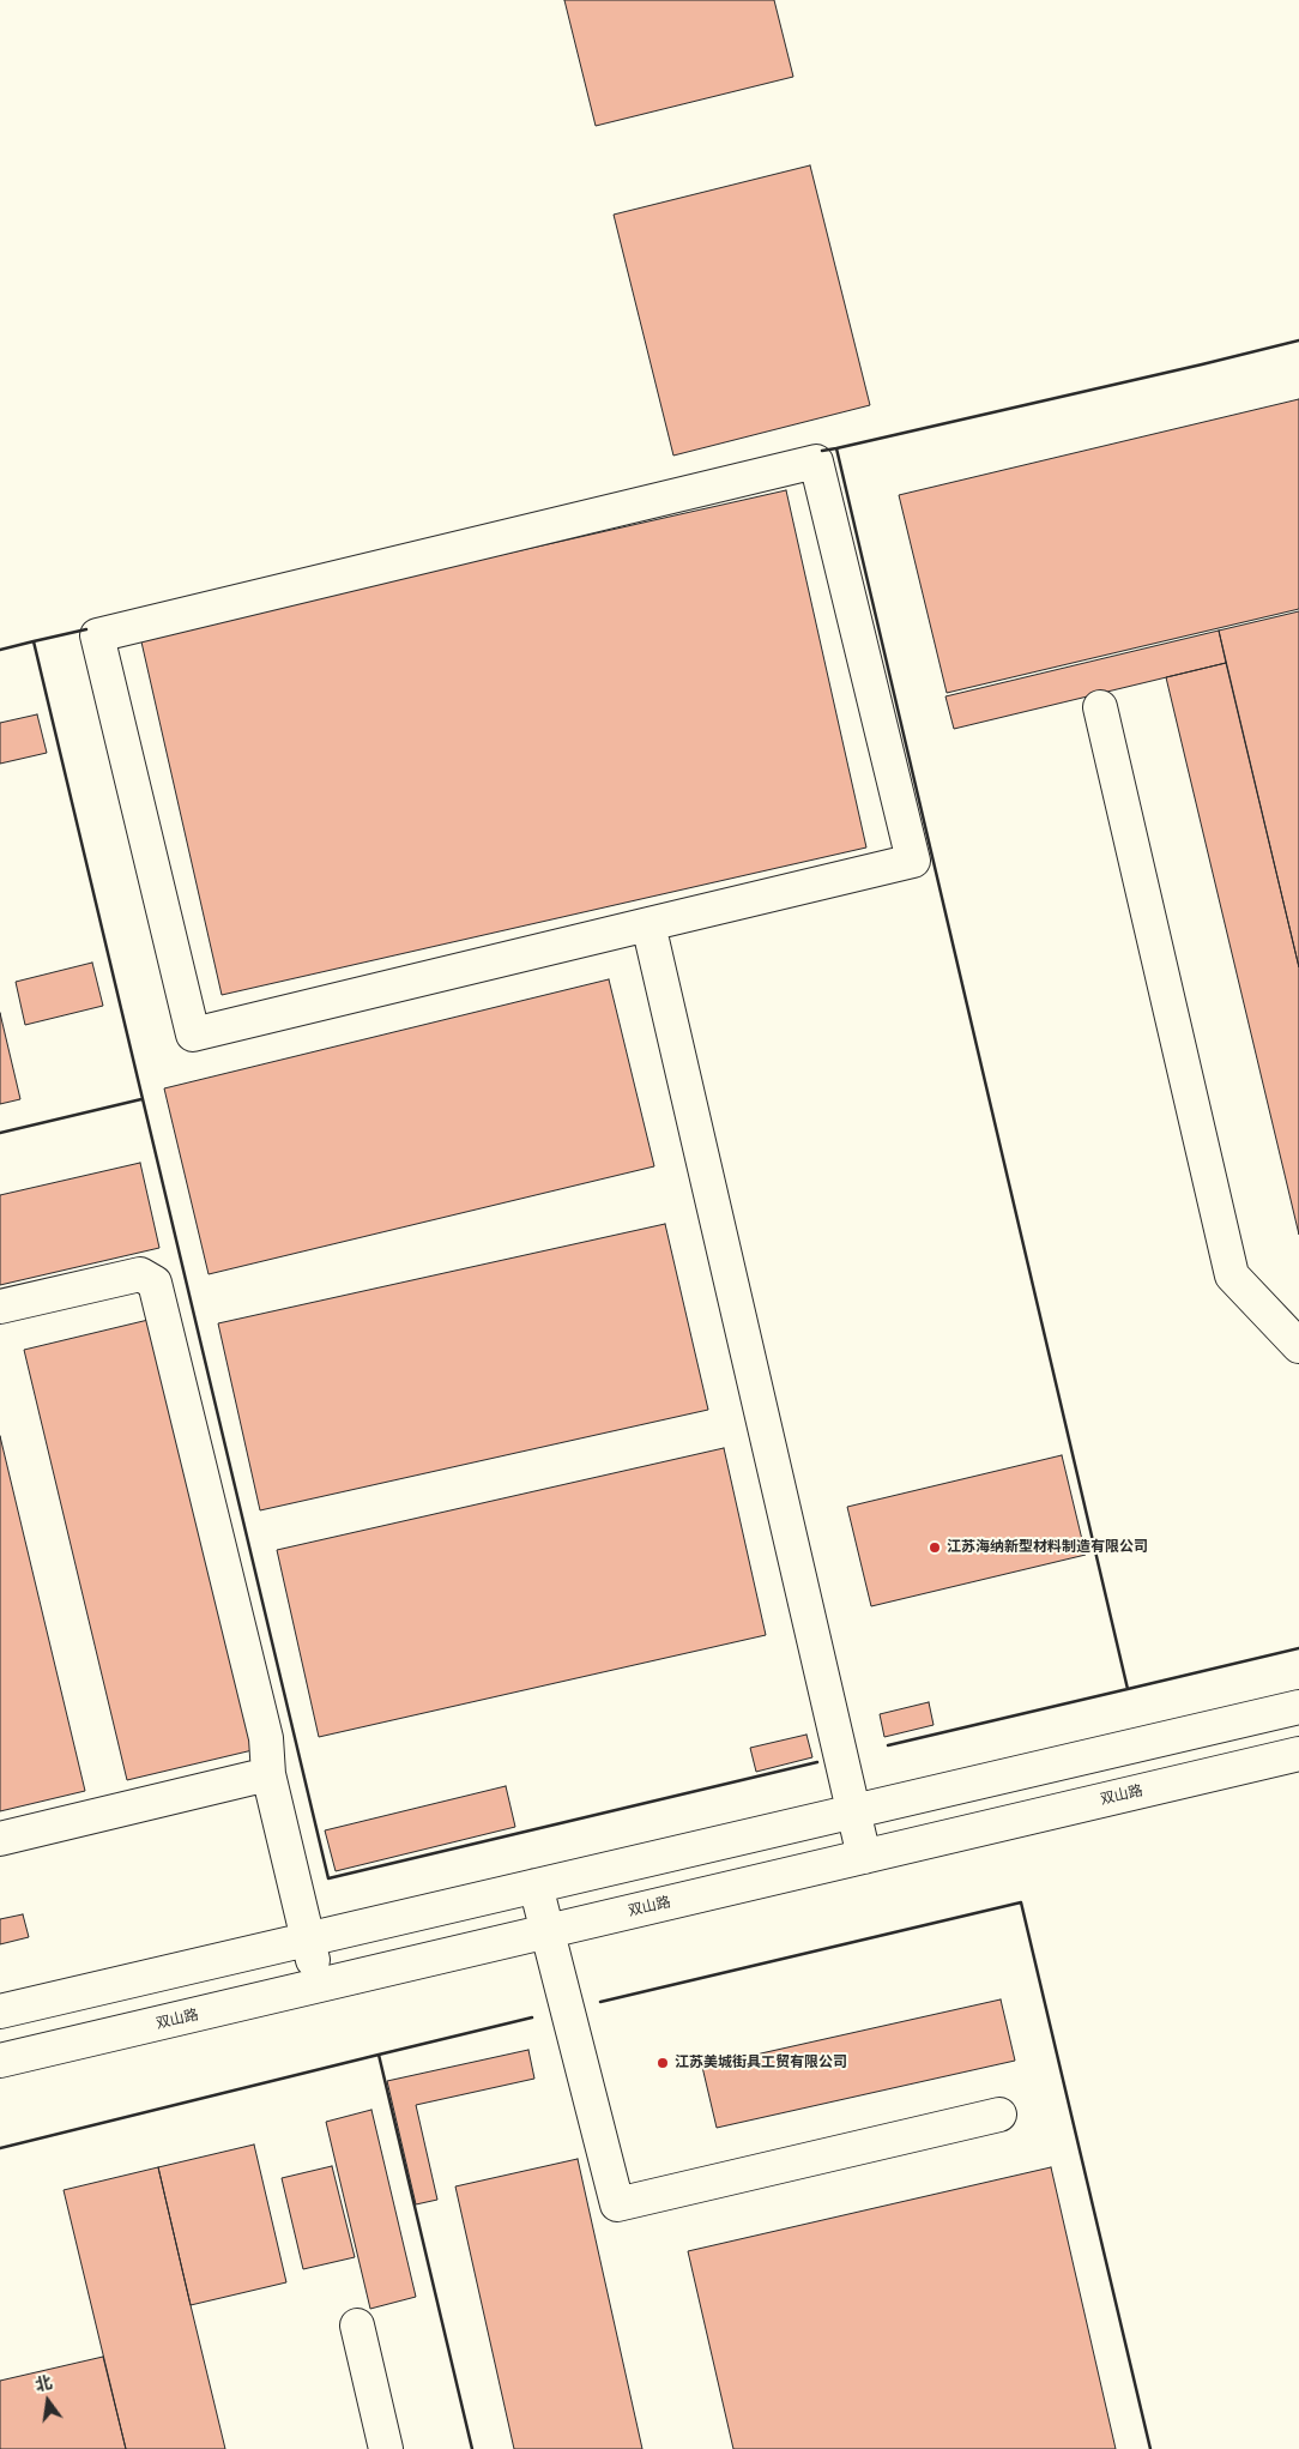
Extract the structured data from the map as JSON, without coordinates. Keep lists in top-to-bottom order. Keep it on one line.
{"streets":{"street":["双山路"]},"places":["江苏海纳新型材料制造有限公司","江苏美城街具工贸有限公司"],"north":"top"}
